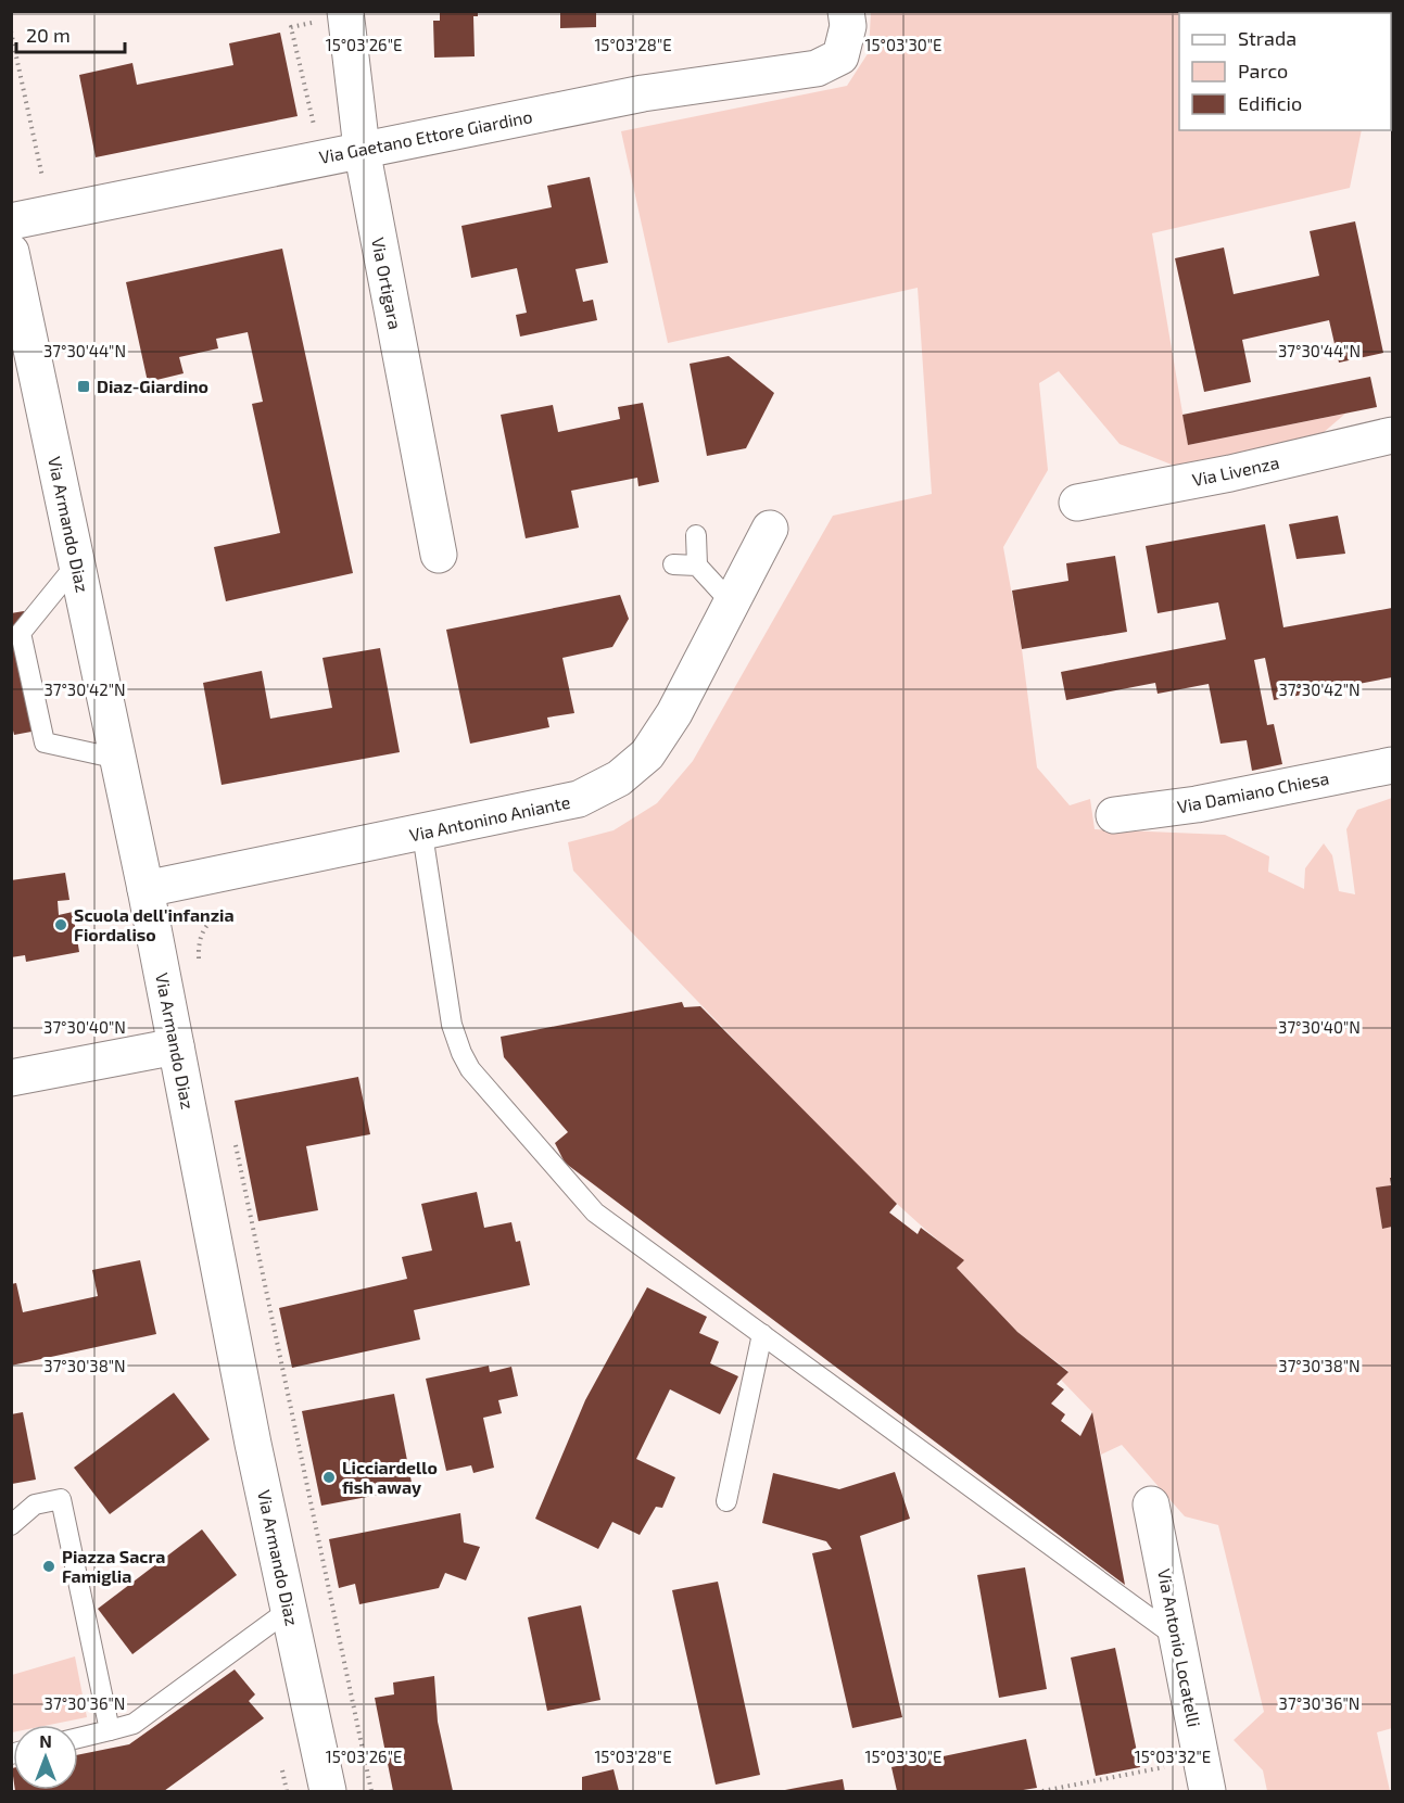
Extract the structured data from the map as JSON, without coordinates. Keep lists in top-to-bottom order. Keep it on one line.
{"streets":{"street":["Via Gaetano Ettore Giardino","Via Ortigara","Via Livenza","Via Armando Diaz","Via Damiano Chiesa","Via Antonino Aniante","Via Antonio Locatelli"]},"crossings":[["Via Gaetano Ettore Giardino","Via Ortigara"],["Via Armando Diaz","Via Antonino Aniante"]],"places":{"transit":["Diaz-Giardino"],"other":["Scuola dell'infanzia Fiordaliso","Licciardello fish away","Piazza Sacra Famiglia"]},"legend":["Strada","Parco","Edificio"],"scale_bar":"20 m","north":"top","coordinates":["15°03'26\"E","15°03'28\"E","15°03'30\"E","37°30'44\"N","37°30'42\"N","37°30'40\"N","37°30'38\"N","37°30'36\"N","15°03'32\"E"]}
